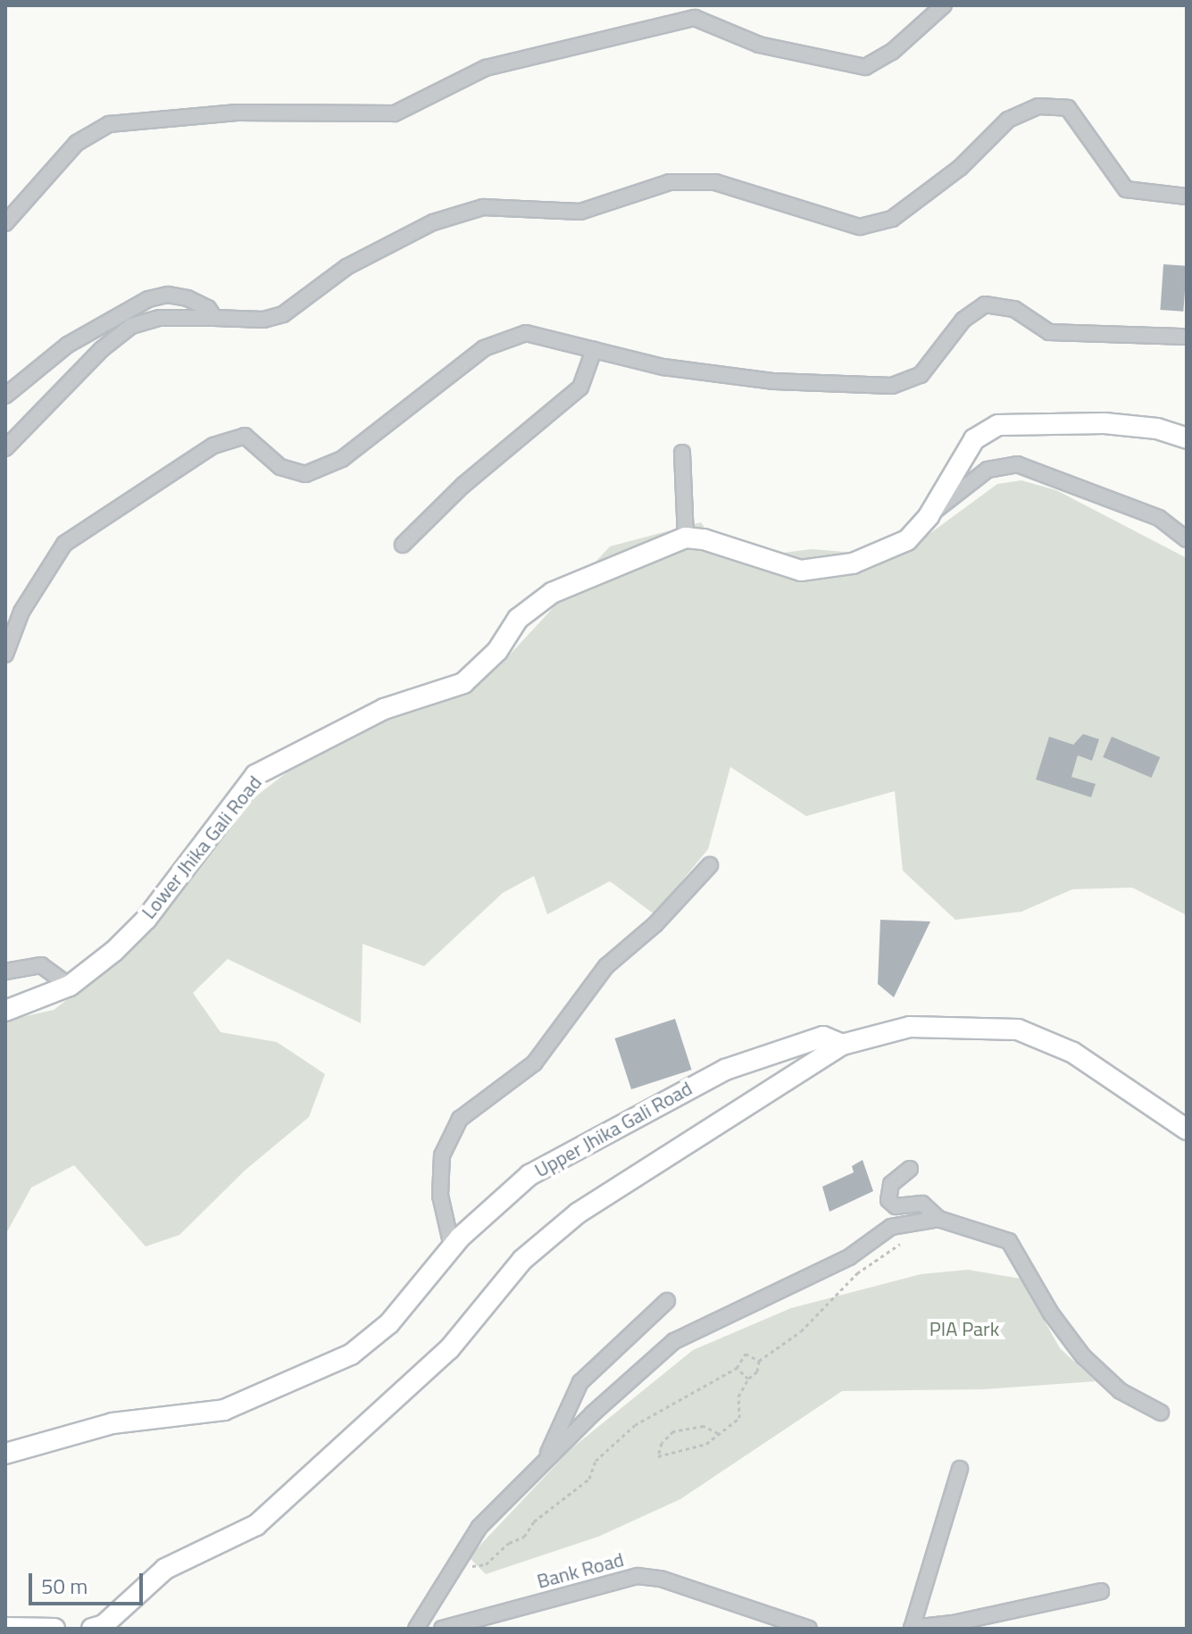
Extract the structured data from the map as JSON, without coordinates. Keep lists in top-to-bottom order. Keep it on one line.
{"streets":{"main road":["Lower Jhika Gali Road","Upper Jhika Gali Road"],"street":["Bank Road"]},"parks":["PIA Park"],"scale_bar":"50 m"}
